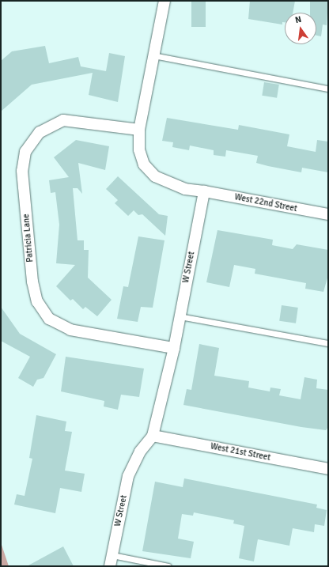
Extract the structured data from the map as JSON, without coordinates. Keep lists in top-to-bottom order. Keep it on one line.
{"streets":{"street":["West 22nd Street","Patricia Lane","W Street","West 21st Street"]},"crossings":[["West 22nd Street","W Street"],["Patricia Lane","W Street"],["W Street","West 21st Street"]],"north":"top"}
